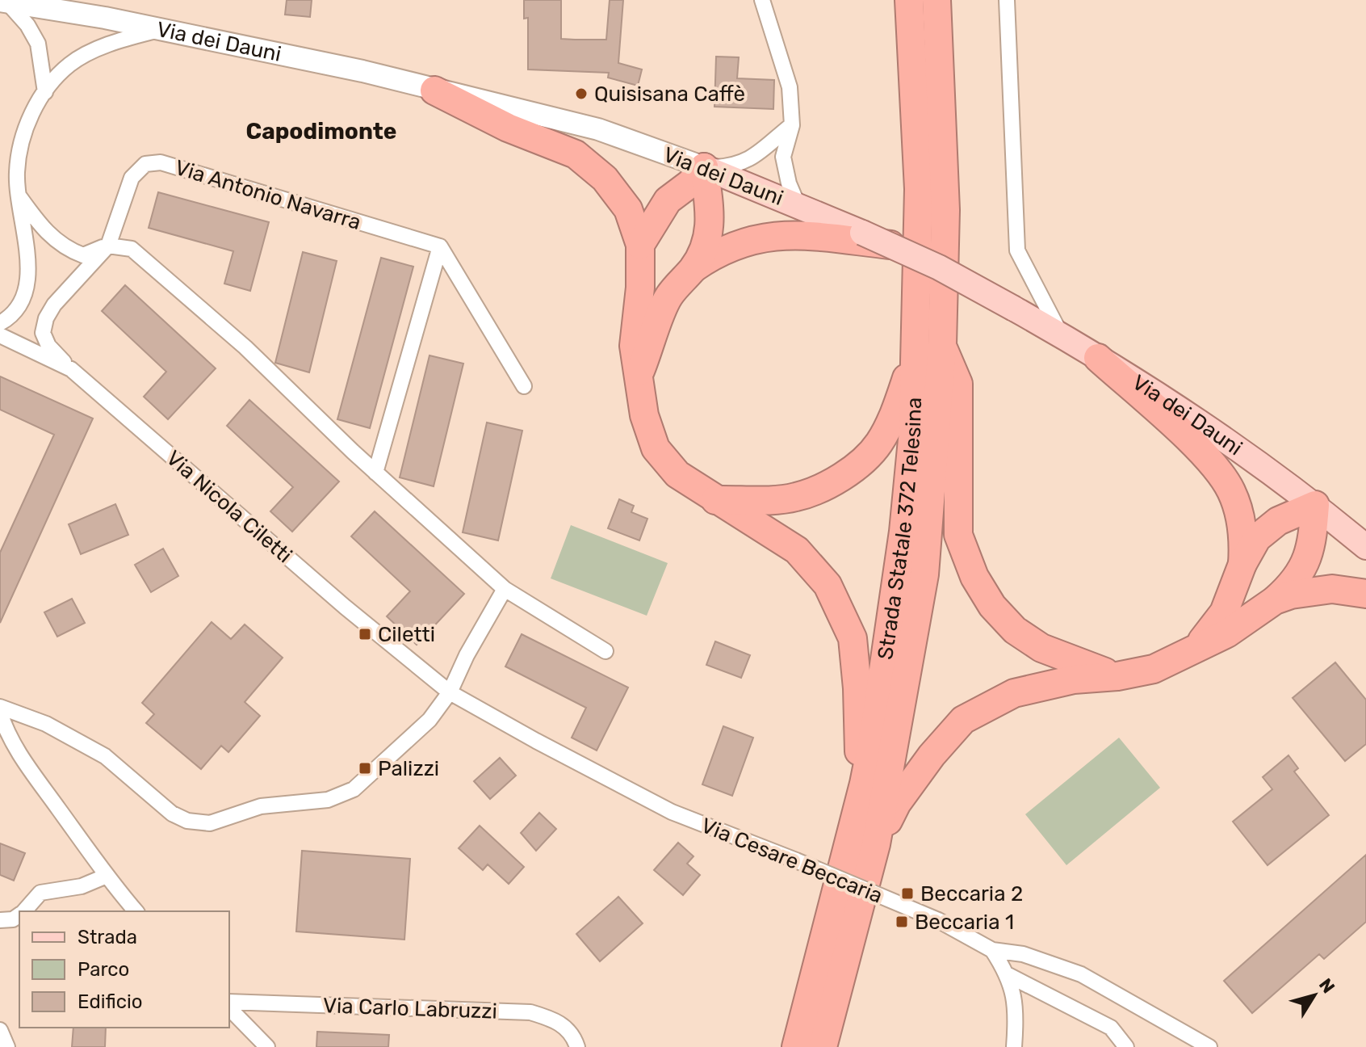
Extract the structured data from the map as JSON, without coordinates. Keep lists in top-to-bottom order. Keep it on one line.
{"streets":{"highway":["Strada Statale 372 Telesina"],"main road":["Via dei Dauni"],"street":["Via Antonio Navarra","Via Nicola Ciletti","Via Cesare Beccaria","Via Carlo Labruzzi"]},"crossings":[["Via Antonio Navarra","Via Nicola Ciletti"],["Via Nicola Ciletti","Via Cesare Beccaria"]],"districts":["Capodimonte"],"places":{"other":["Quisisana Caffè"],"transit":["Ciletti","Palizzi","Beccaria 2","Beccaria 1"]},"legend":["Strada","Parco","Edificio"],"north":"top right"}
